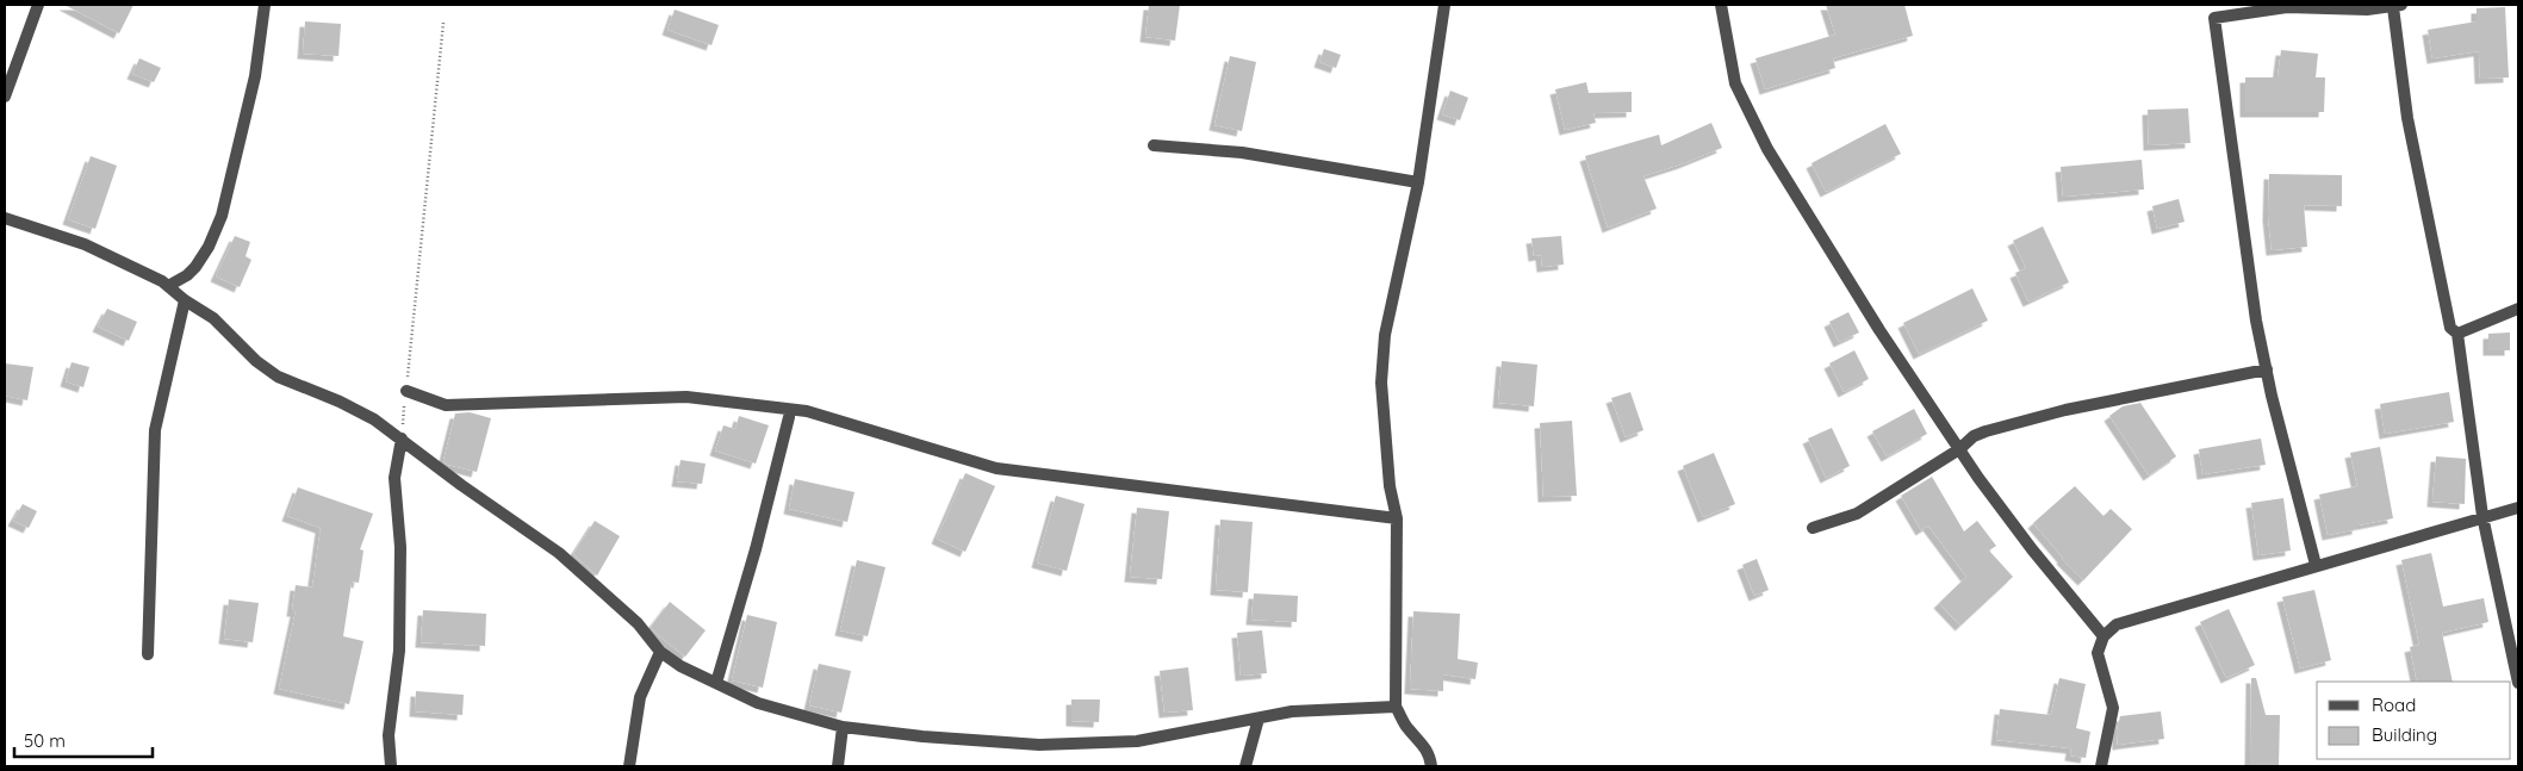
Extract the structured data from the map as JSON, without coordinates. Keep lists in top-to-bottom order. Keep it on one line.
{"legend":["Road","Building"],"scale_bar":"50 m"}
